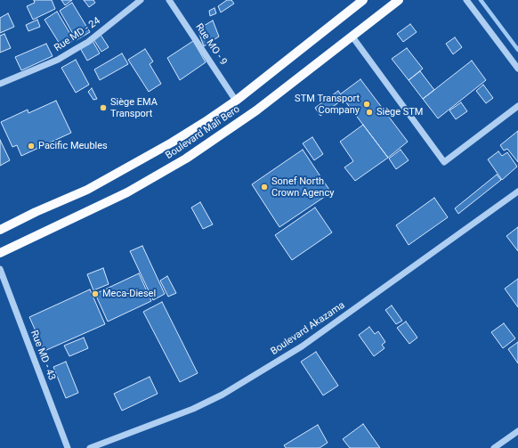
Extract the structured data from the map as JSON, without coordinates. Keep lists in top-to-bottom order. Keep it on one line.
{"streets":{"main road":["Boulevard Mali Bero"],"street":["Rue MD - 24","Rue MO - 9","Boulevard Akazama","Rue MD - 43"]},"crossings":[["Rue MO - 9","Boulevard Mali Bero"]],"places":["STM Transport Company","Siège EMA Transport","Siège STM","Pacific Meubles","Sonef North Crown Agency","Meca-Diesel"]}
